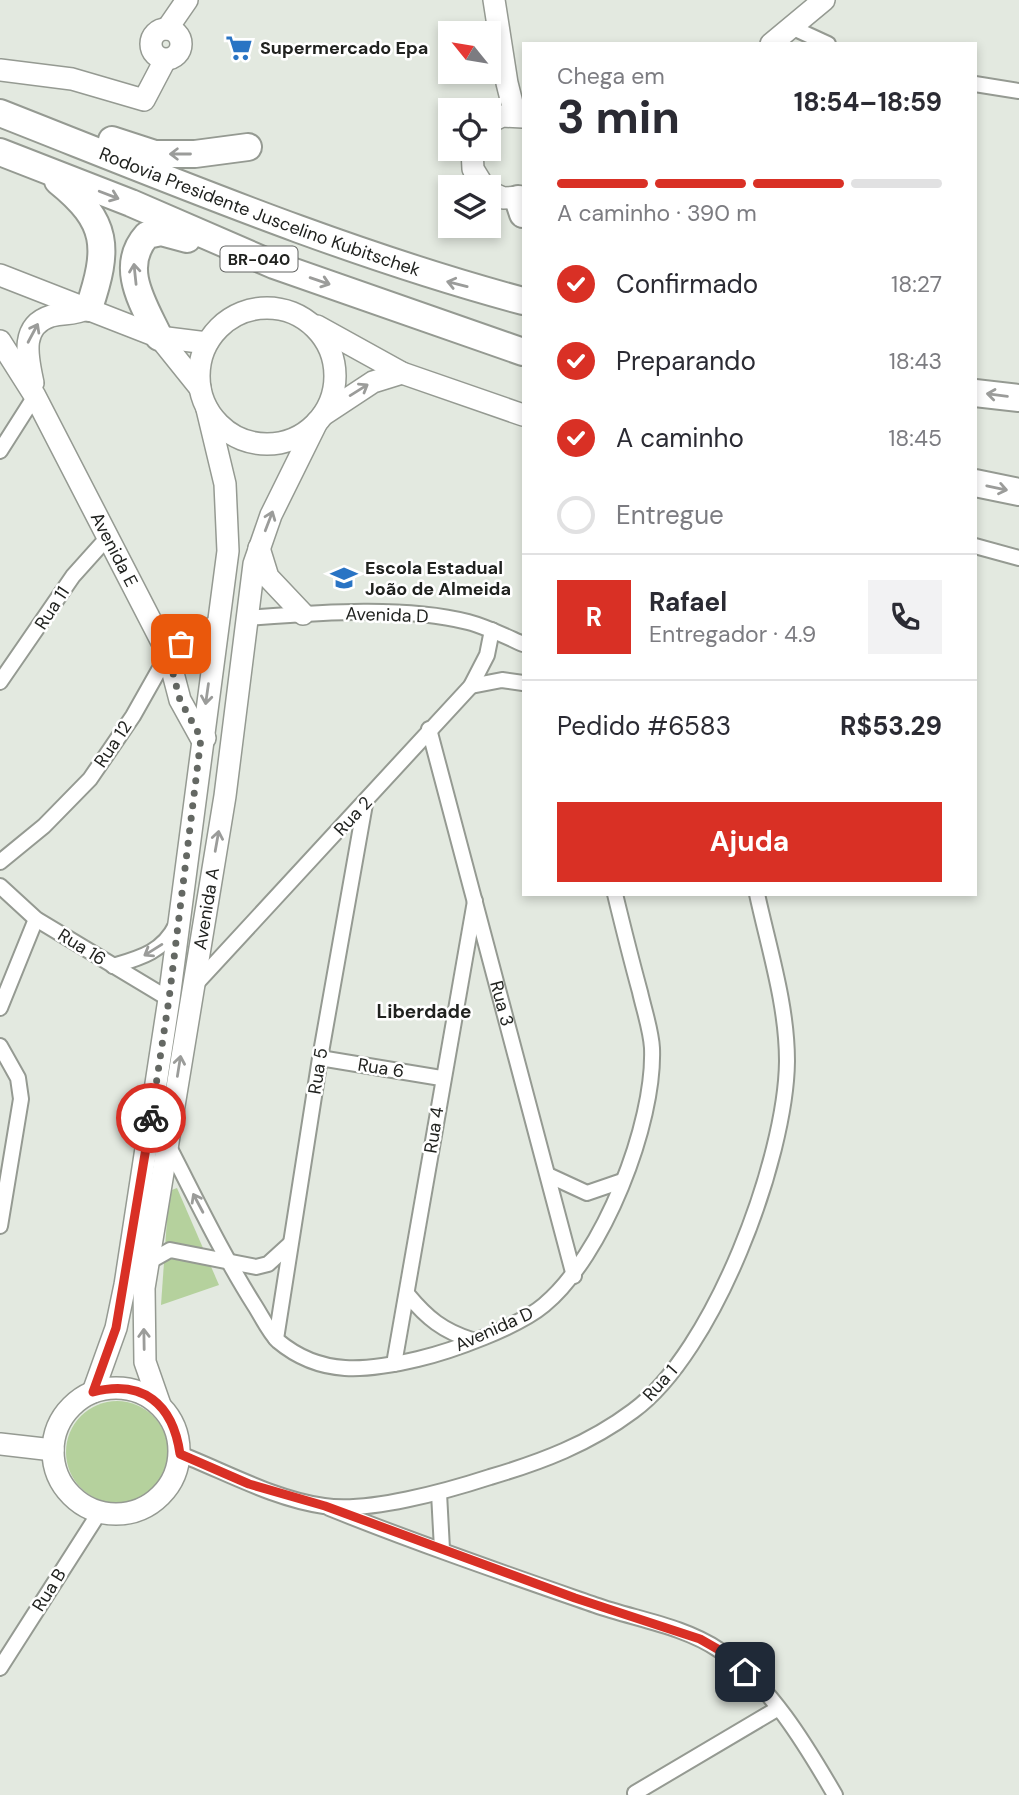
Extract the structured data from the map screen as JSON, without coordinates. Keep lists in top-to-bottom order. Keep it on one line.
{"streets":{"highway":["Rodovia Presidente Juscelino Kubitschek","BR-040"],"street":["Avenida E","Rua 11","Avenida D","Rua 12","Rua 2","Avenida A","Rua 16","Rua 3","Rua 6","Rua 5","Rua 4","Rua 1","Rua B"]},"crossings":[["Avenida E","Rua 11"],["Avenida E","Rua 12"],["Avenida E","Avenida A"],["Avenida D","Rua 2"],["Avenida D","Avenida A"],["Avenida D","Rua 3"],["Avenida D","Rua 5"],["Avenida D","Rua 4"],["Rua 12","Avenida A"],["Rua 2","Avenida A"],["Rua 2","Rua 3"],["Rua 2","Rua 5"],["Avenida A","Rua 16"],["Avenida A","Rua 1"],["Avenida A","Rua B"],["Rua 3","Rua 4"],["Rua 6","Rua 5"],["Rua 6","Rua 4"],["Rua 1","Rua B"]],"districts":["Liberdade"],"places":{"supermarket":["Supermercado Epa"],"school or university":["Escola Estadual João de Almeida"]},"north":"top left","page":{"heading":["3 min","Chega em","18:54–18:59"],"panel":["Rafael","Entregador · 4.9","Pedido #6583","R$53.29"],"bar":"A caminho · 390 m","list":[["Confirmado","18:27"],["Preparando","18:43"],["A caminho","18:45"],"Entregue"],"round":"R","buttons":"Ajuda"}}
